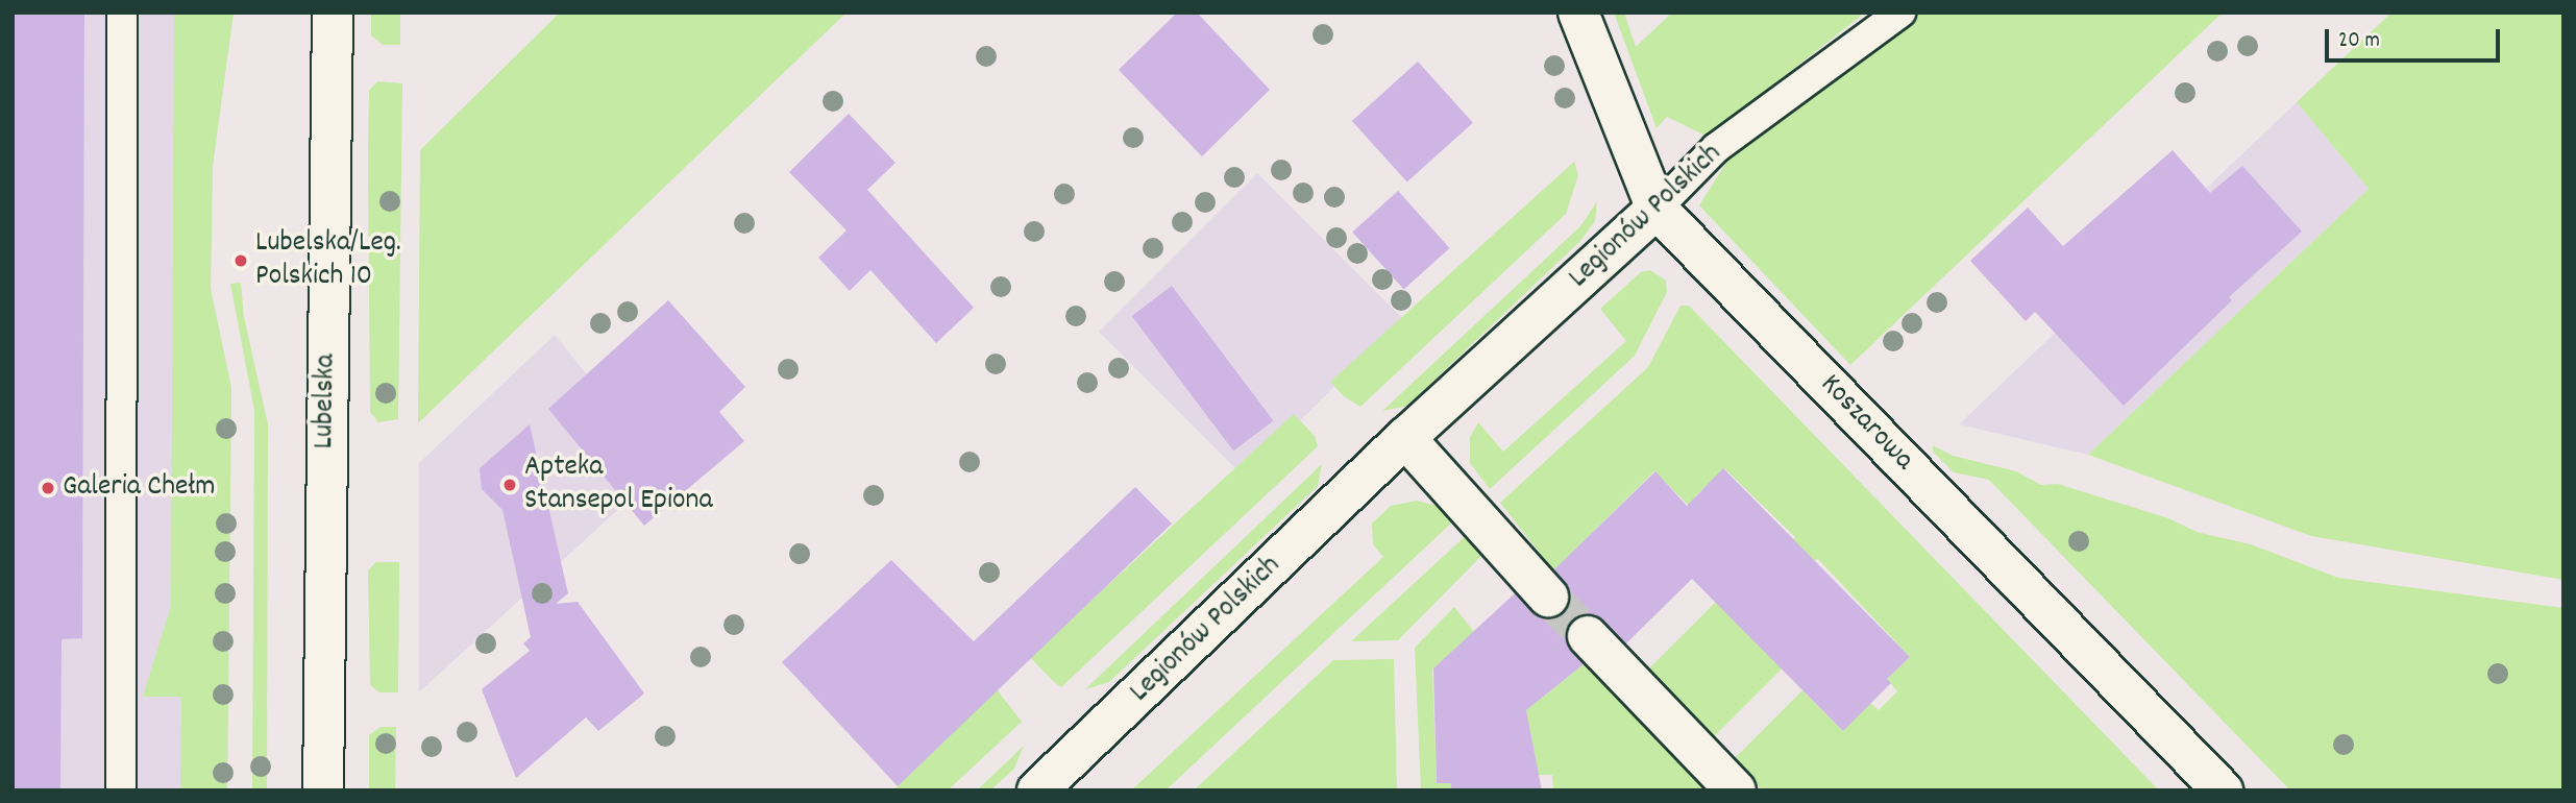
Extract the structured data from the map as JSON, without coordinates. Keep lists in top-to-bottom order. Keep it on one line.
{"streets":{"street":["Legionów Polskich","Lubelska","Koszarowa"]},"crossings":[["Legionów Polskich","Koszarowa"]],"places":["Lubelska/Leg. Polskich 10","Apteka Stansepol Epiona","Galeria Chełm"],"scale_bar":"20 m"}
